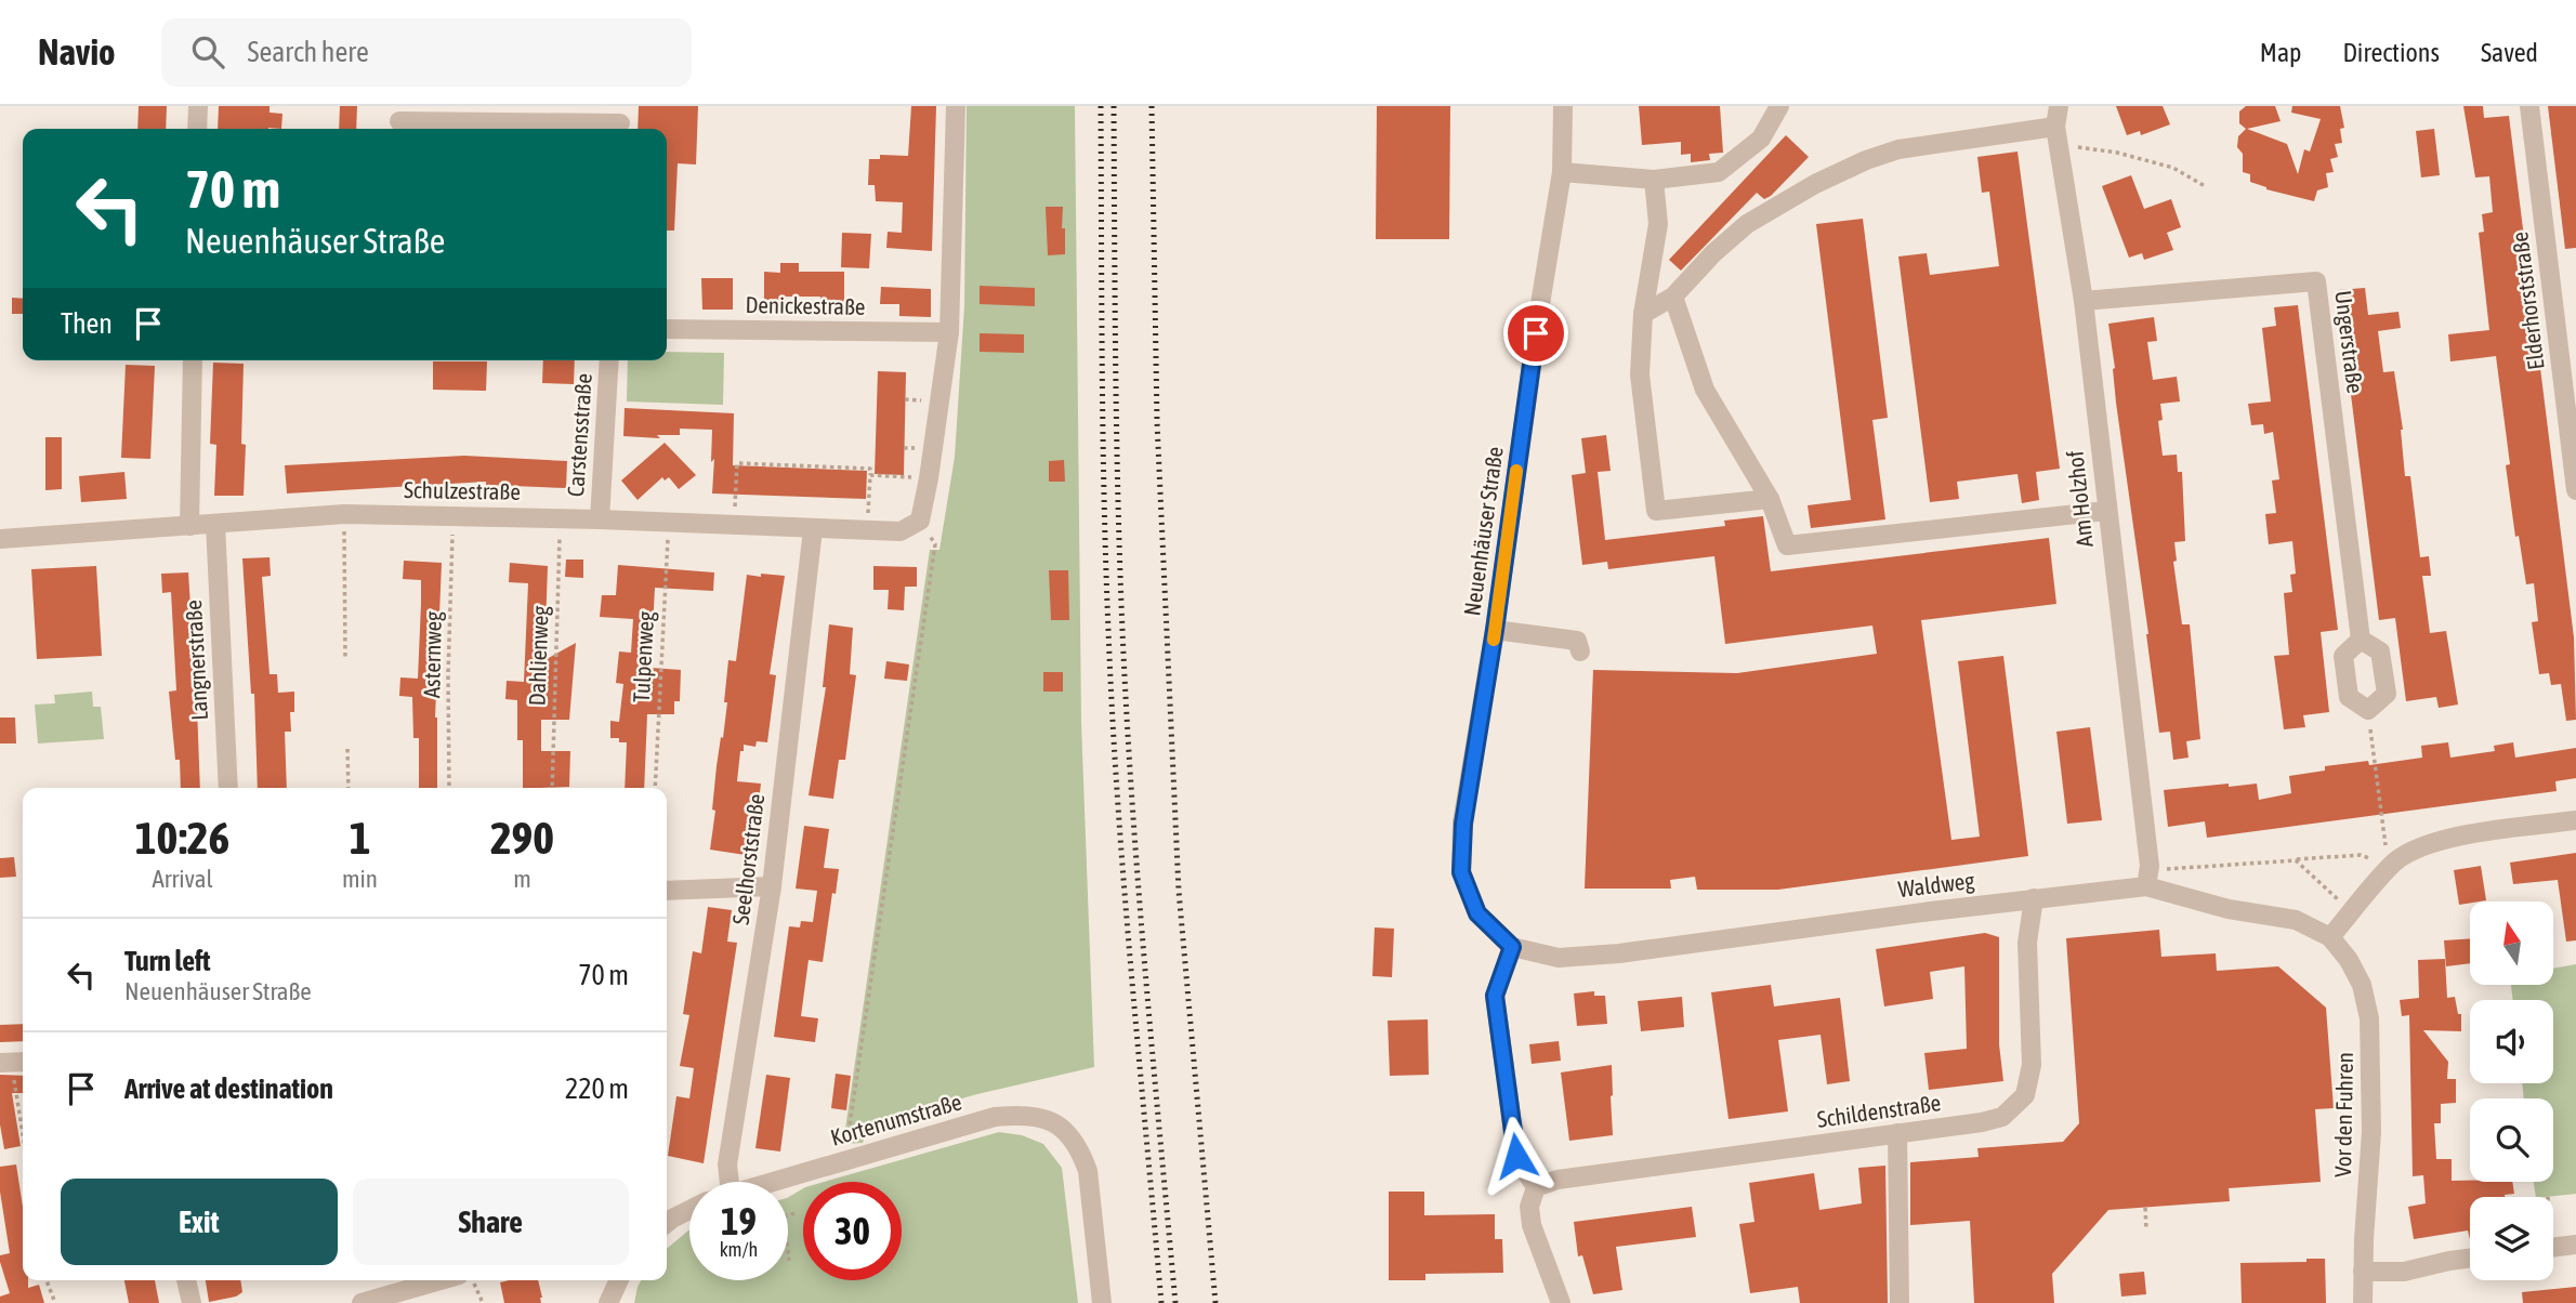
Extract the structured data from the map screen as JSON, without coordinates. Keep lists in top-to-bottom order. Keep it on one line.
{"streets":{"street":["Elderhorststraße","Denickestraße","Ungerstraße","Carstensstraße","Schulzestraße","Am Holzhof","Neuenhäuser Straße","Langnerstraße","Seelhorststraße","Waldweg","Schildenstraße","Vor den Fuhren","Kortenumstraße"],"path":["Asternweg","Dahlienweg","Tulpenweg"]},"crossings":[["Ungerstraße","Am Holzhof"],["Carstensstraße","Schulzestraße"],["Schulzestraße","Asternweg"],["Schulzestraße","Dahlienweg"],["Schulzestraße","Tulpenweg"],["Schulzestraße","Langnerstraße"],["Schulzestraße","Seelhorststraße"],["Am Holzhof","Waldweg"],["Neuenhäuser Straße","Waldweg"],["Waldweg","Schildenstraße"],["Waldweg","Vor den Fuhren"]],"north":"top","page":{"header":"Navio","search":"Search here","nav":["Map","Directions","Saved"],"turn":["70 m","Neuenhäuser Straße"],"then":"Then","eta":["10:26","Arrival","1","min","290","m"],"list":[{"name":"Turn left","note":"Neuenhäuser Straße","value":"70 m"},{"name":"Arrive at destination","value":"220 m"}],"buttons":["Exit","Share"],"speed":"19 km/h","limit":"30"}}
